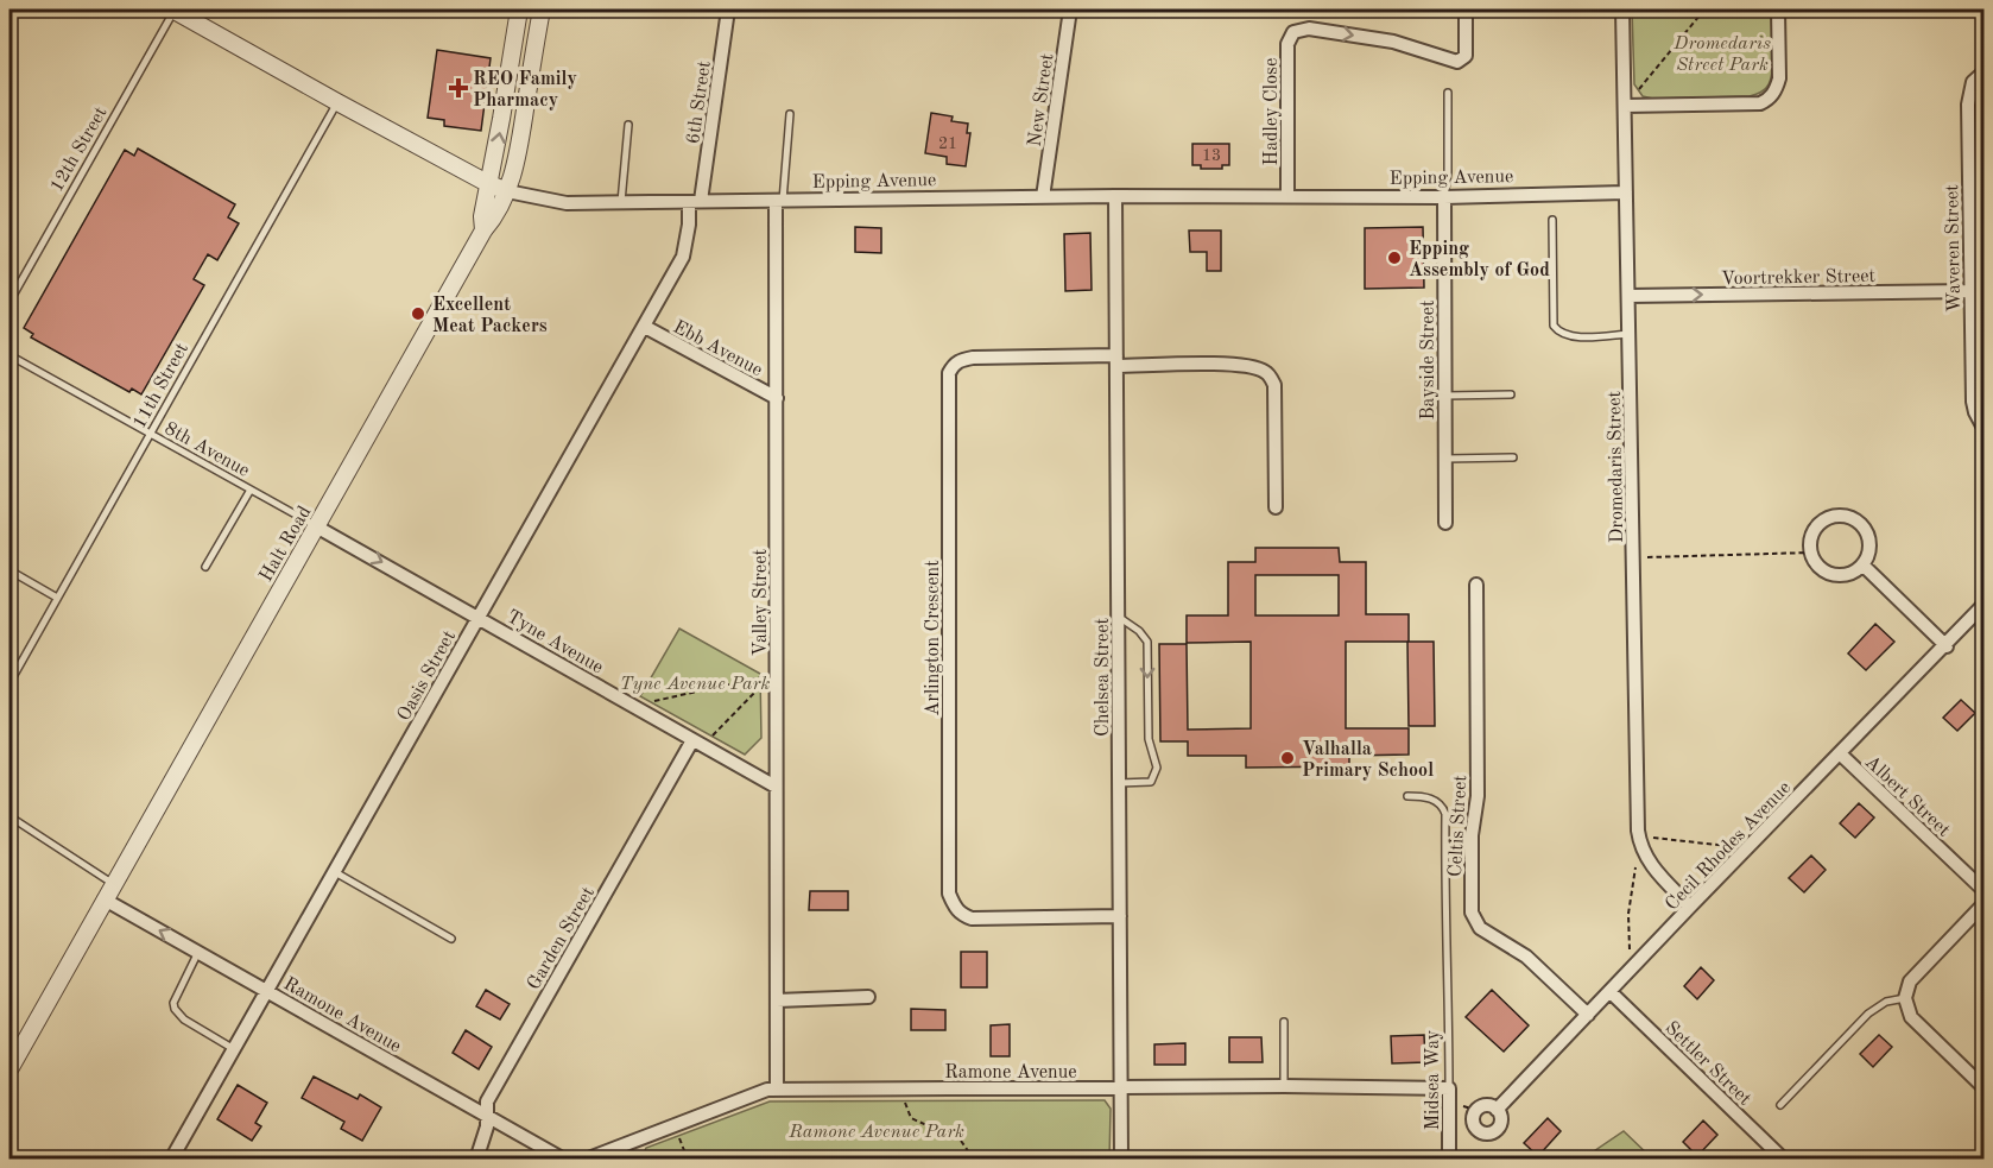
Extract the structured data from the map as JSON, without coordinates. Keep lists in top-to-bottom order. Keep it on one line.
{"streets":{"street":["New Street","6th Street","Hadley Close","Epping Avenue","Waveren Street","Voortrekker Street","Ebb Avenue","Bayside Street","Dromedaris Street","Halt Road","Valley Street","Arlington Crescent","Tyne Avenue","Oasis Street","Chelsea Street","Albert Street","Celtis Street","Cecil Rhodes Avenue","Garden Street","Ramone Avenue","Settler Street","Midsea Way"],"lane":["12th Street","11th Street","8th Avenue"]},"crossings":[["New Street","Epping Avenue"],["6th Street","Epping Avenue"],["6th Street","Oasis Street"],["Hadley Close","Epping Avenue"],["12th Street","Epping Avenue"],["Epping Avenue","Bayside Street"],["Epping Avenue","11th Street"],["Epping Avenue","Dromedaris Street"],["Epping Avenue","Halt Road"],["Epping Avenue","Valley Street"],["Epping Avenue","Oasis Street"],["Epping Avenue","Chelsea Street"],["Waveren Street","Voortrekker Street"],["Voortrekker Street","Dromedaris Street"],["Ebb Avenue","Valley Street"],["Ebb Avenue","Oasis Street"],["11th Street","8th Avenue"],["8th Avenue","Halt Road"],["8th Avenue","Tyne Avenue"],["Dromedaris Street","Cecil Rhodes Avenue"],["Halt Road","Tyne Avenue"],["Halt Road","Ramone Avenue"],["Valley Street","Tyne Avenue"],["Valley Street","Ramone Avenue"],["Arlington Crescent","Chelsea Street"],["Tyne Avenue","Oasis Street"],["Tyne Avenue","Garden Street"],["Oasis Street","Ramone Avenue"],["Chelsea Street","Ramone Avenue"],["Albert Street","Cecil Rhodes Avenue"],["Celtis Street","Cecil Rhodes Avenue"],["Cecil Rhodes Avenue","Settler Street"],["Garden Street","Ramone Avenue"],["Ramone Avenue","Midsea Way"]],"one_way":["Voortrekker Street","Tyne Avenue"],"parks":["Dromedaris Street Park","Tyne Avenue Park","Ramone Avenue Park"],"places":{"health":["REO Family Pharmacy"],"other":["Epping Assembly of God","Excellent Meat Packers","Valhalla Primary School"]},"house_numbers":["21","13"]}
